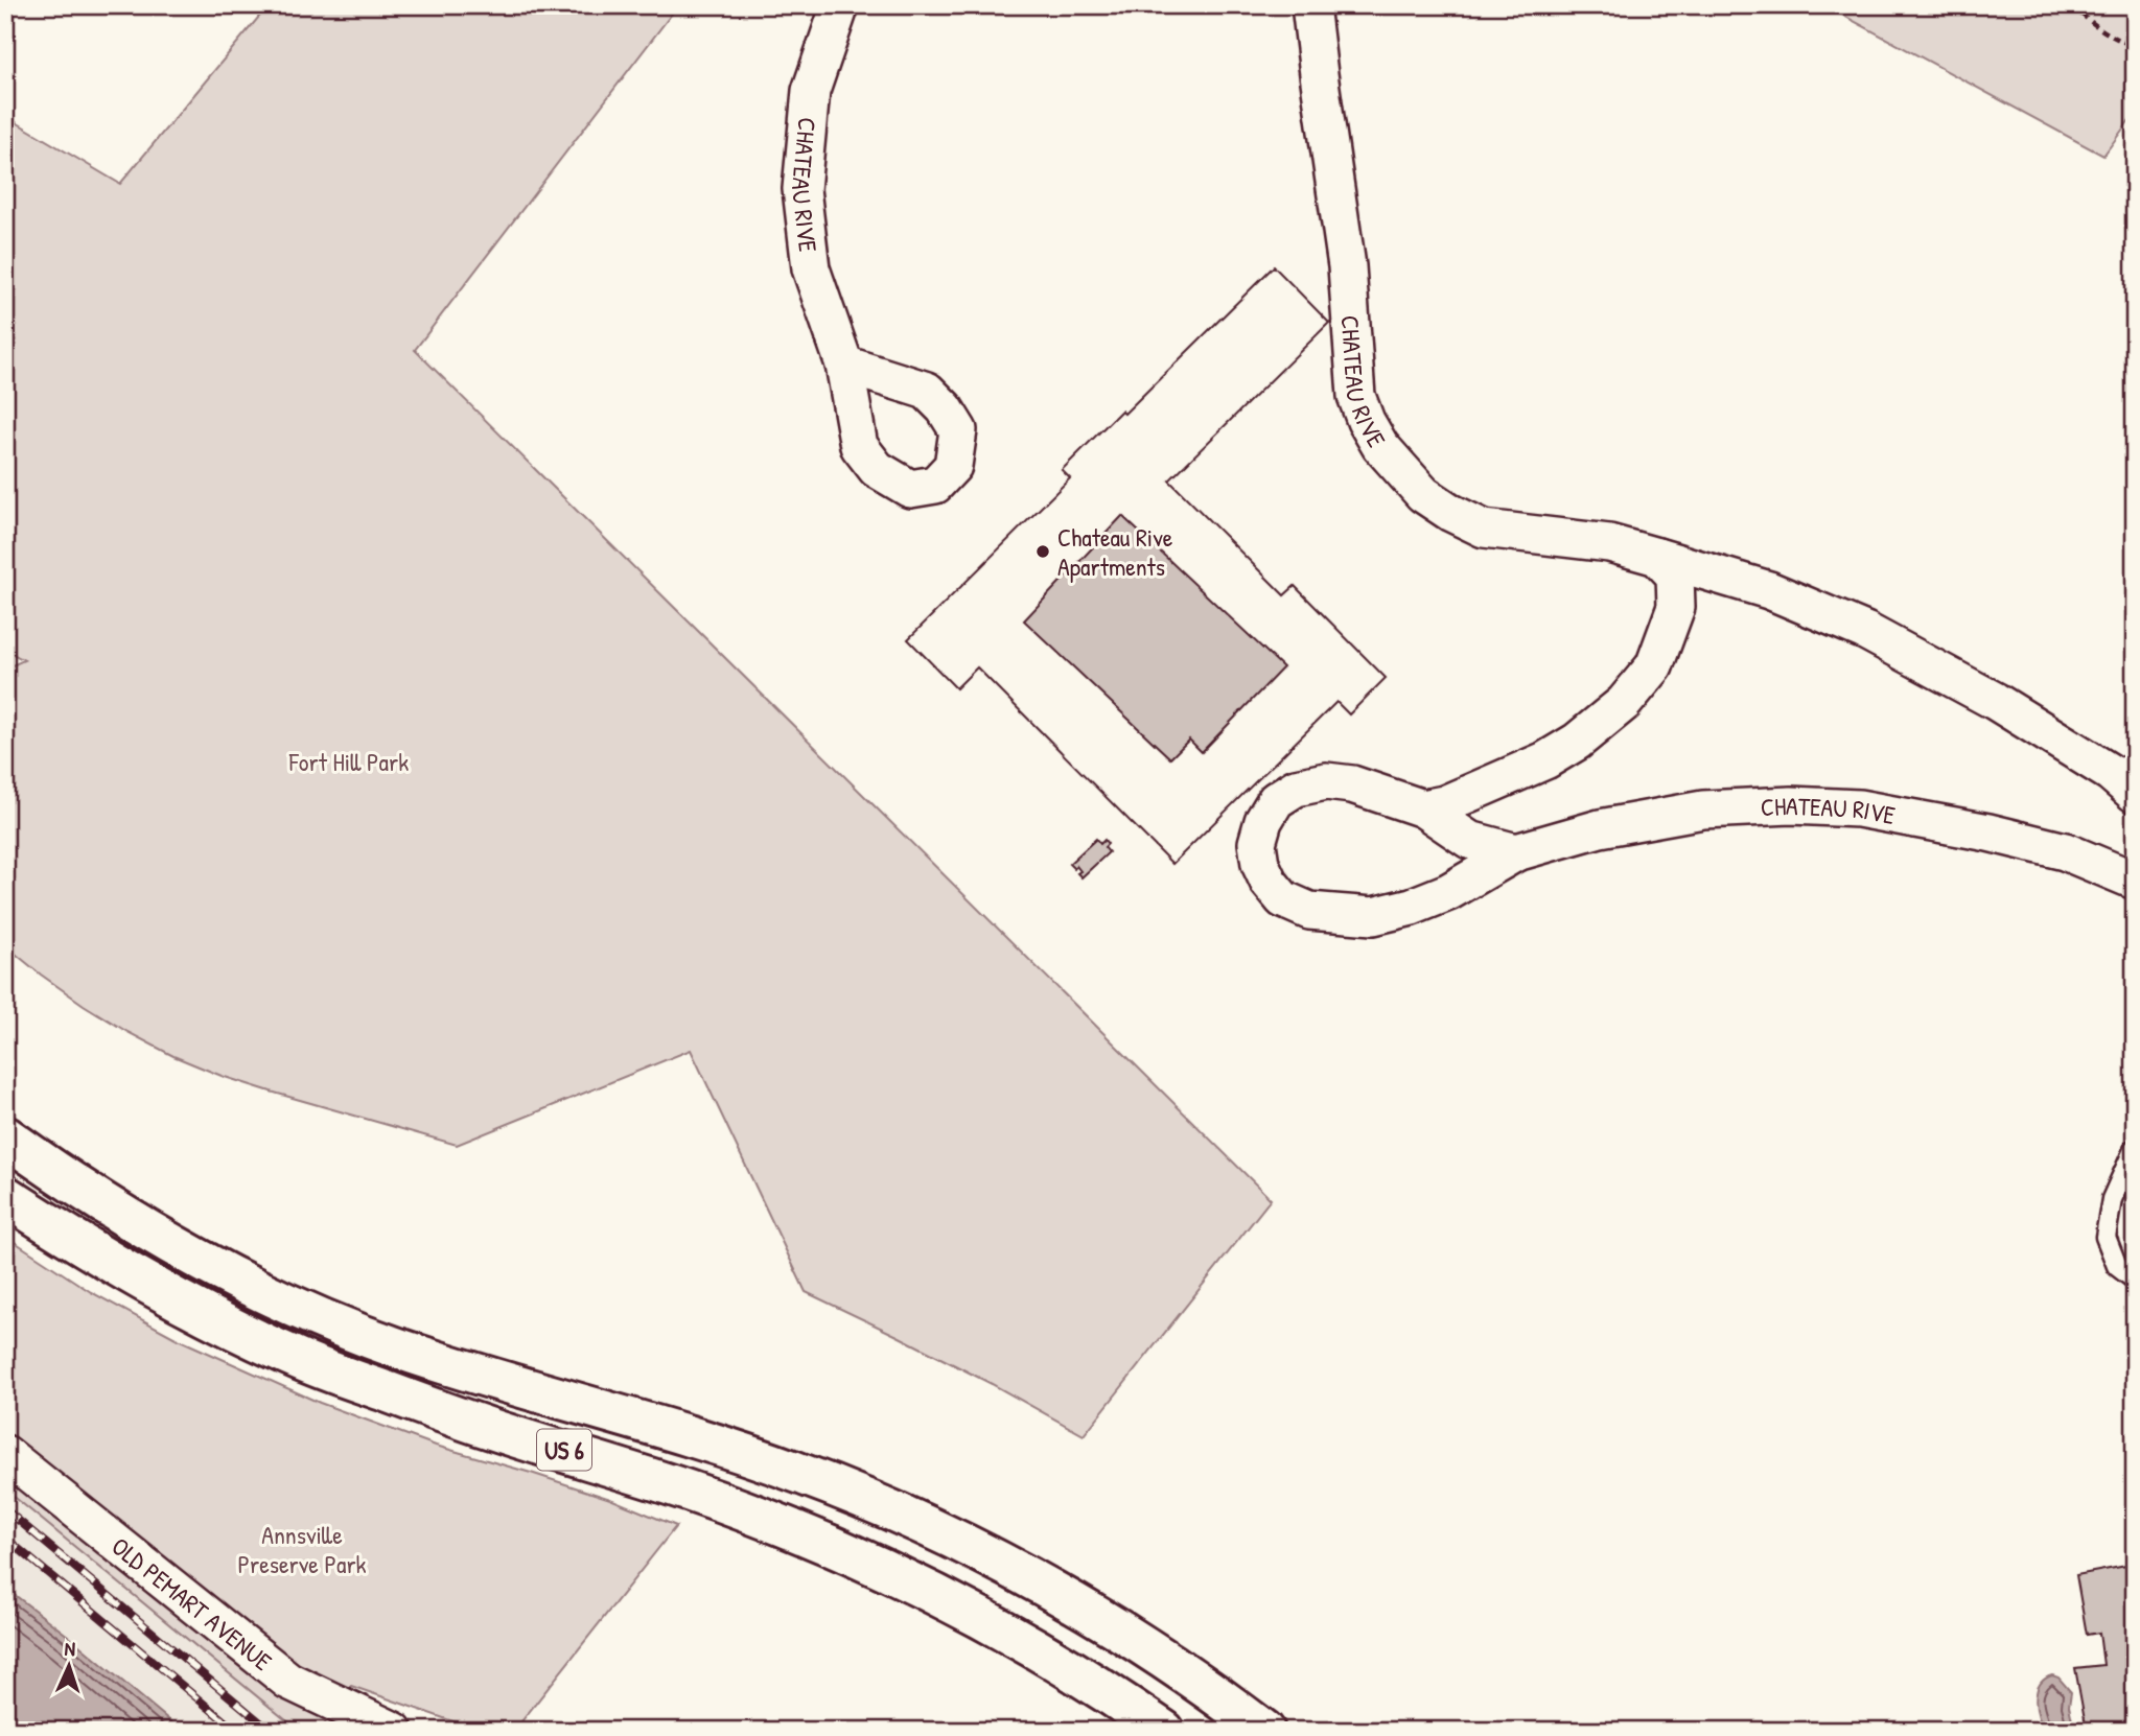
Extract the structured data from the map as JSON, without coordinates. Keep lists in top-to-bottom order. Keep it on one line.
{"streets":{"highway":["US 6"],"street":["CHATEAU RIVE","OLD PEMART AVENUE"]},"parks":["Fort Hill Park","Annsville Preserve Park"],"places":["Chateau Rive Apartments"],"north":"top"}
